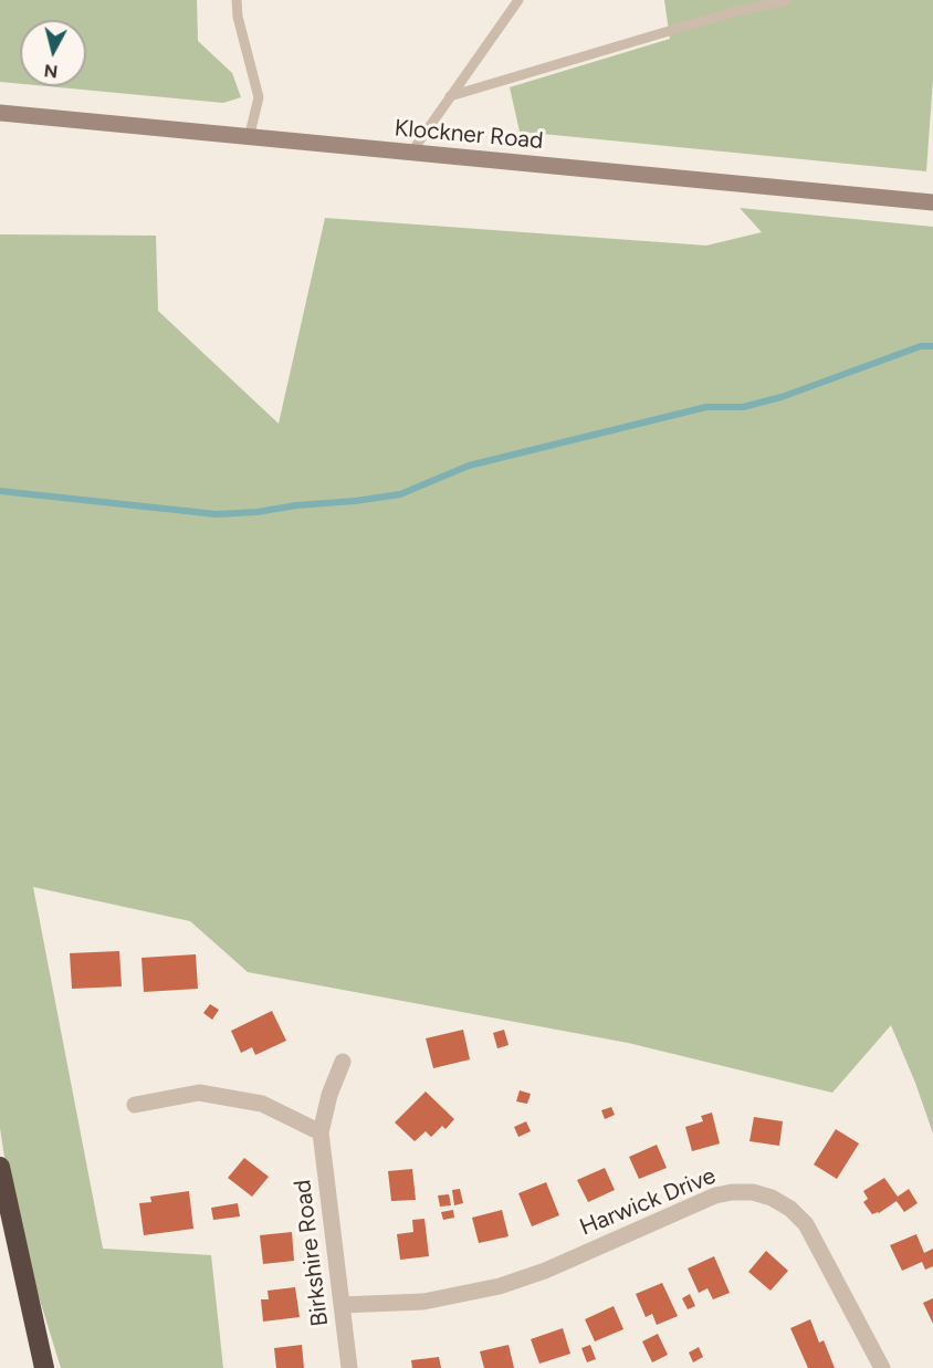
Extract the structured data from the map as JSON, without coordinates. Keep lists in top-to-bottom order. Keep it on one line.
{"streets":{"main road":["Klockner Road"],"street":["Harwick Drive","Birkshire Road"]},"crossings":[["Harwick Drive","Birkshire Road"]],"north":"bottom"}
